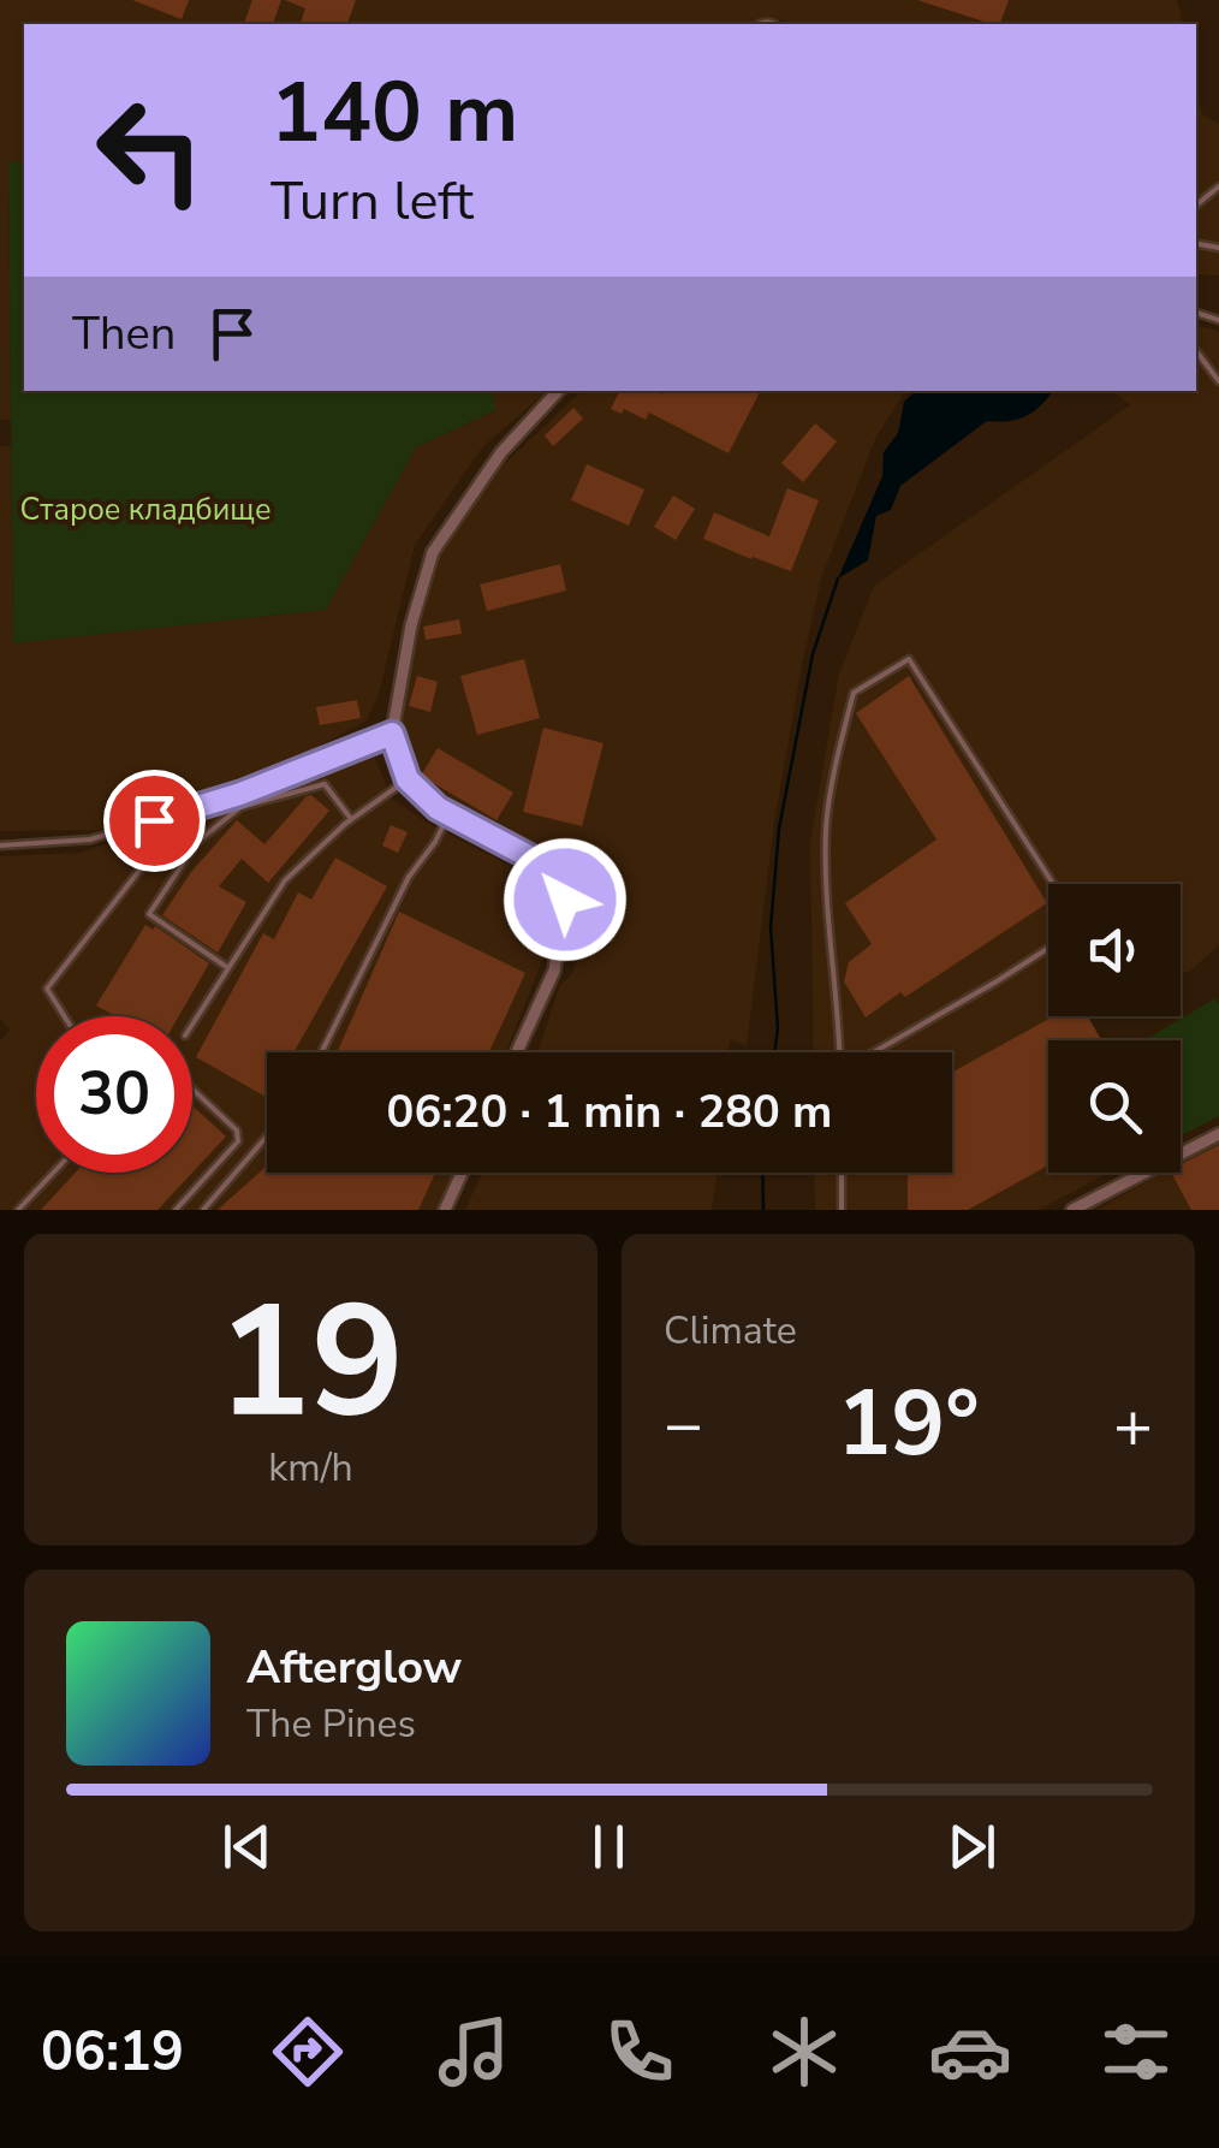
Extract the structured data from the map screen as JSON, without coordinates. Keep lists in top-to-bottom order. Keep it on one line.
{"parks":["Старое кладбище"],"page":{"turn":["140 m","Turn left"],"then":"Then","limit":"30","trip":"06:20 · 1 min · 280 m","tile":[["19","km/h"],"Climate"],"heat":["−","19°","+"],"song":["Afterglow","The Pines"],"tabs":"06:19"}}
